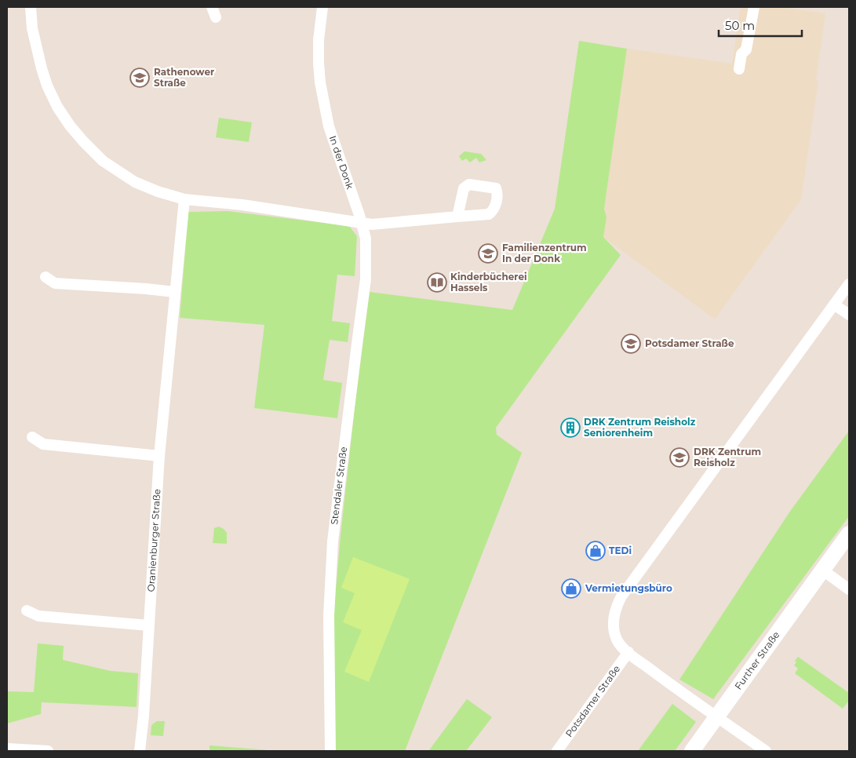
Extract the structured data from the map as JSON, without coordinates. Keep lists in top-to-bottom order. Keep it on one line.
{"streets":{"street":["In der Donk","Stendaler Straße","Oranienburger Straße","Further Straße","Potsdamer Straße"]},"crossings":[["In der Donk","Stendaler Straße"]],"places":{"school or university":["Rathenower Straße","Familienzentrum In der Donk","Potsdamer Straße","DRK Zentrum Reisholz"],"library":["Kinderbücherei Hassels"],"building":["DRK Zentrum Reisholz Seniorenheim"],"shop":["TEDi","Vermietungsbüro"]},"scale_bar":"50 m"}
